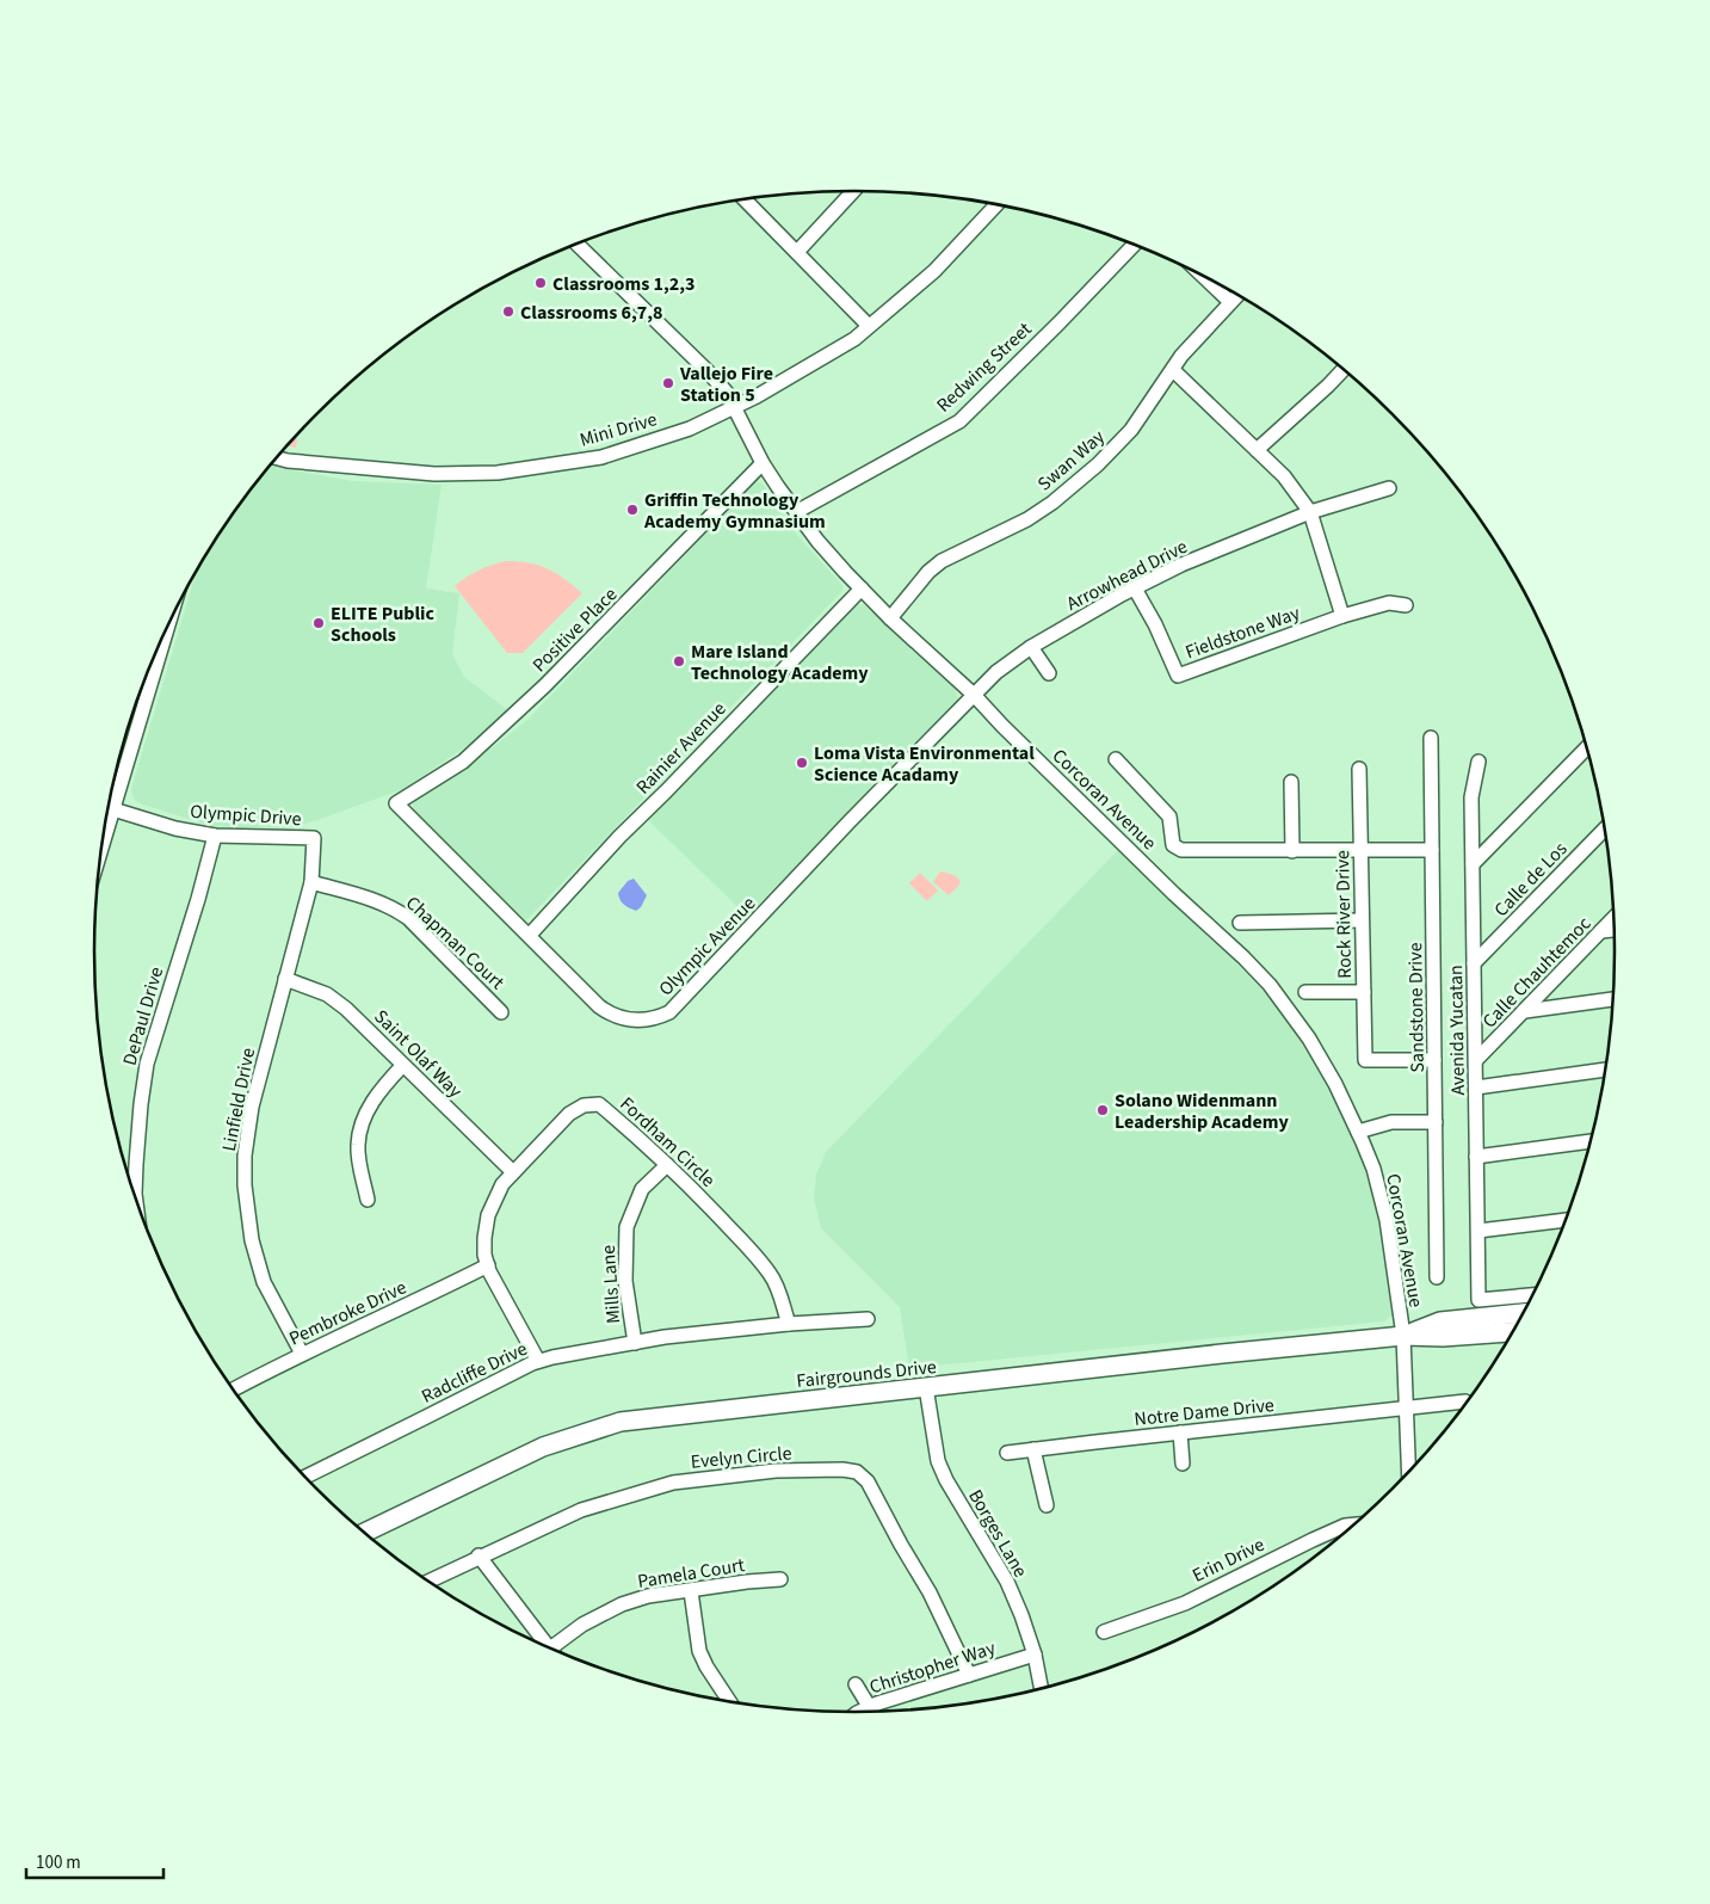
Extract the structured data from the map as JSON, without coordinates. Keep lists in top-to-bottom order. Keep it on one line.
{"streets":{"main road":["Fairgrounds Drive"],"street":["Redwing Street","Mini Drive","Swan Way","Arrowhead Drive","Positive Place","Fieldstone Way","Rainier Avenue","Corcoran Avenue","Olympic Drive","Calle de Los","Rock River Drive","Chapman Court","Olympic Avenue","Calle Chauhtemoc","Sandstone Drive","DePaul Drive","Avenida Yucatan","Saint Olaf Way","Linfield Drive","Fordham Circle","Mills Lane","Pembroke Drive","Radcliffe Drive","Notre Dame Drive","Evelyn Circle","Borges Lane","Erin Drive","Pamela Court","Christopher Way"]},"crossings":[["Redwing Street","Corcoran Avenue"],["Mini Drive","Corcoran Avenue"],["Swan Way","Corcoran Avenue"],["Arrowhead Drive","Fieldstone Way"],["Arrowhead Drive","Corcoran Avenue"],["Arrowhead Drive","Olympic Avenue"],["Positive Place","Corcoran Avenue"],["Positive Place","Olympic Avenue"],["Rainier Avenue","Corcoran Avenue"],["Rainier Avenue","Olympic Avenue"],["Corcoran Avenue","Olympic Avenue"],["Corcoran Avenue","Fairgrounds Drive"],["Corcoran Avenue","Notre Dame Drive"],["Olympic Drive","Chapman Court"],["Olympic Drive","DePaul Drive"],["Olympic Drive","Linfield Drive"],["Calle de Los","Avenida Yucatan"],["Rock River Drive","Sandstone Drive"],["Chapman Court","Linfield Drive"],["Calle Chauhtemoc","Avenida Yucatan"],["Saint Olaf Way","Linfield Drive"],["Saint Olaf Way","Fordham Circle"],["Linfield Drive","Pembroke Drive"],["Fordham Circle","Mills Lane"],["Fordham Circle","Pembroke Drive"],["Fordham Circle","Radcliffe Drive"],["Mills Lane","Radcliffe Drive"],["Fairgrounds Drive","Borges Lane"],["Evelyn Circle","Christopher Way"],["Borges Lane","Christopher Way"]],"places":["Classrooms 1,2,3","Classrooms 6,7,8","Vallejo Fire Station 5","Griffin Technology Academy Gymnasium","ELITE Public Schools","Mare Island Technology Academy","Loma Vista Environmental Science Acadamy","Solano Widenmann Leadership Academy"],"scale_bar":"100 m"}
